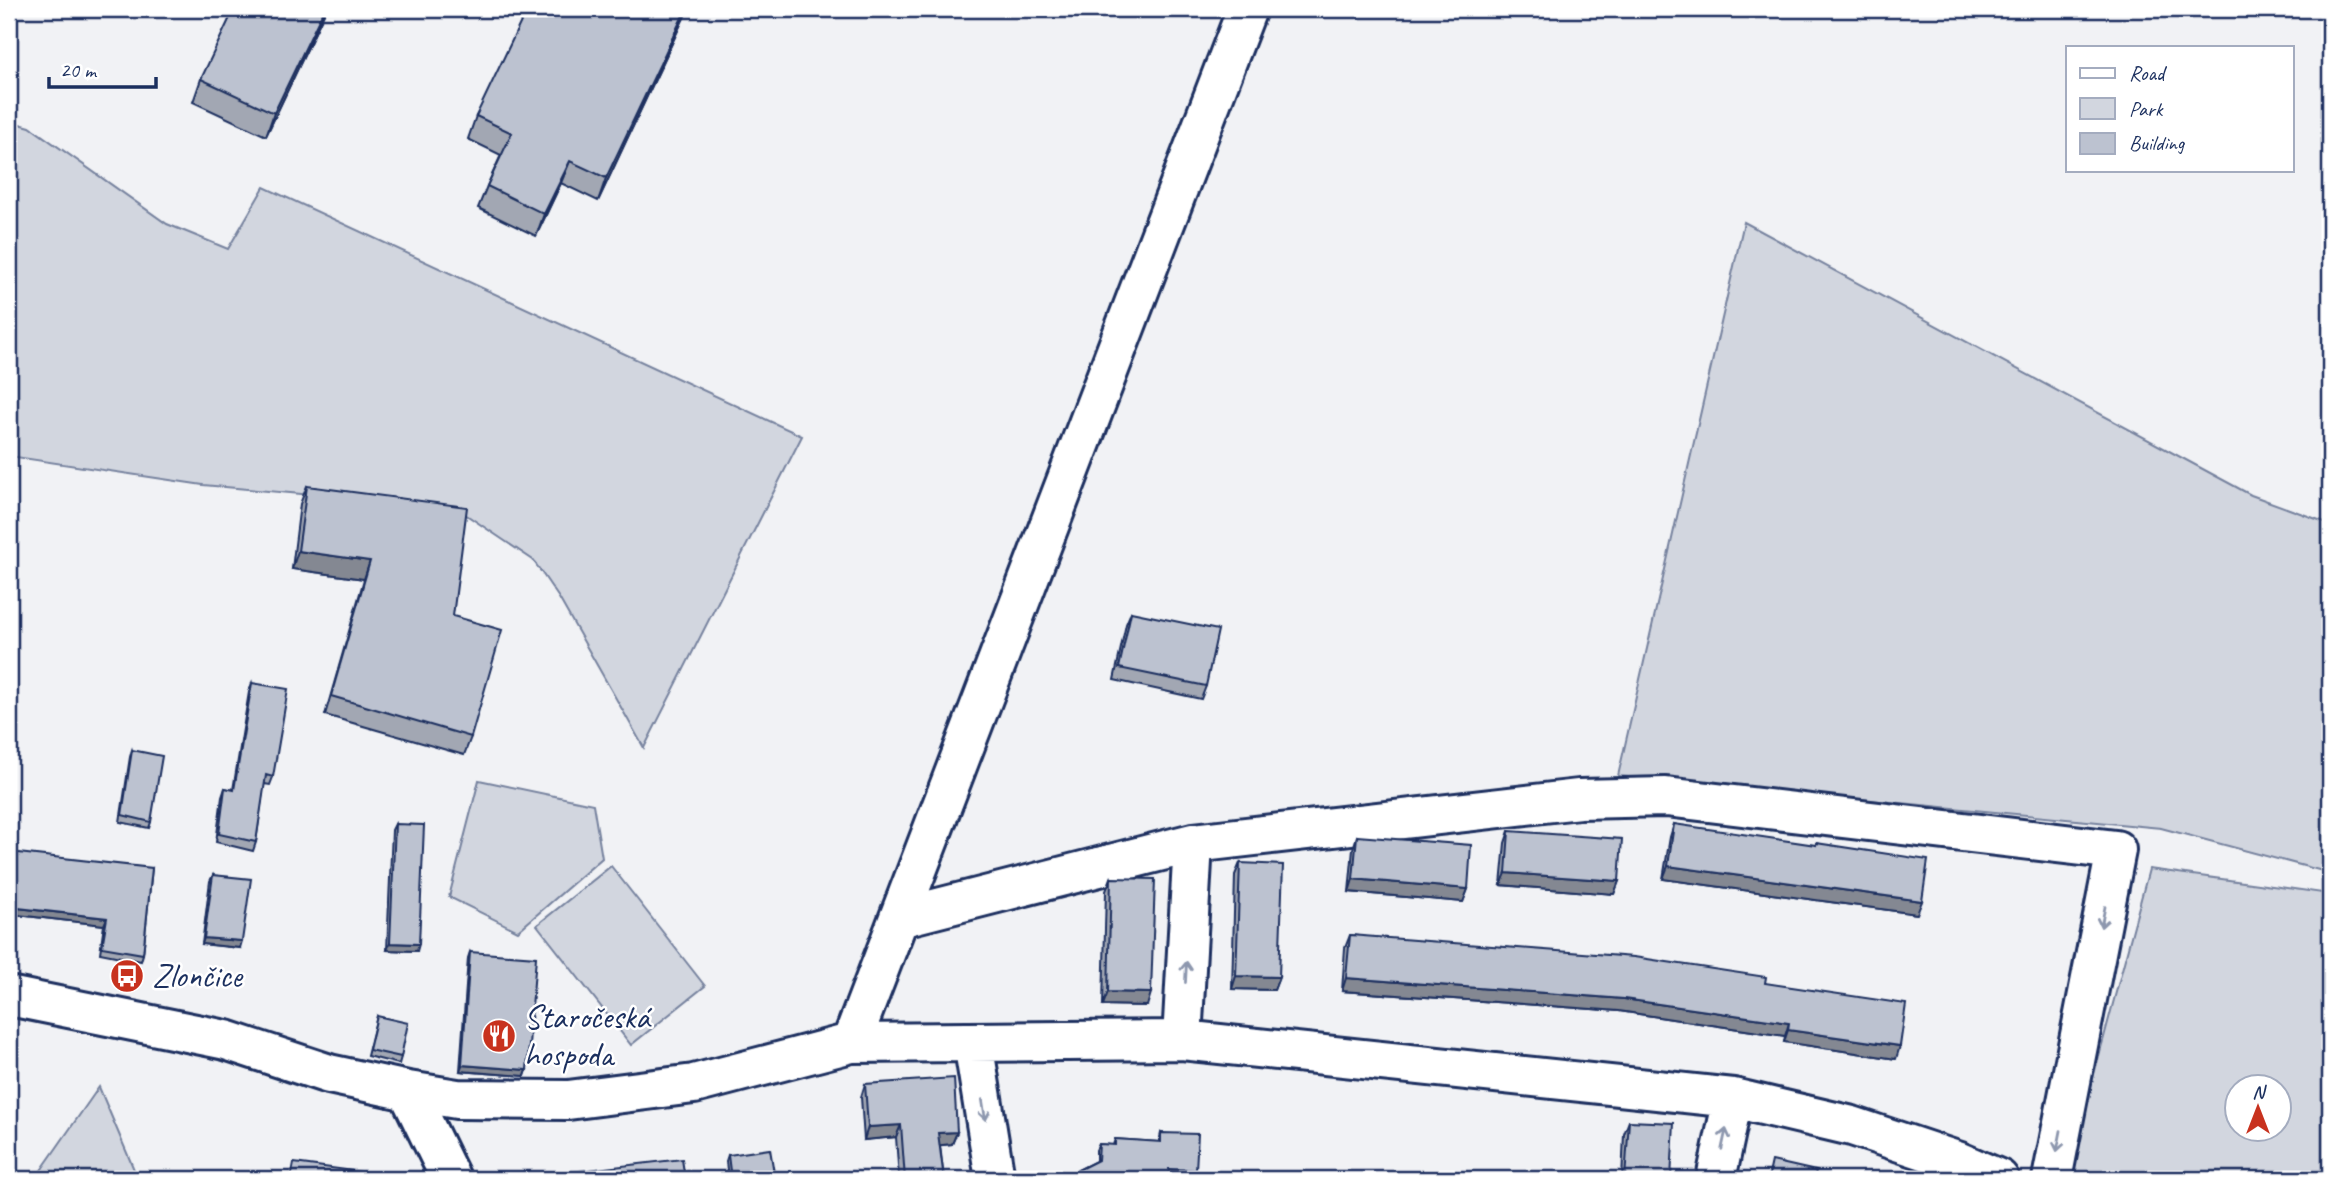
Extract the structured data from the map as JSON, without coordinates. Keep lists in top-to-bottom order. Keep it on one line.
{"places":{"bus stop":["Zlončice"],"restaurant":["Staročeská hospoda"]},"legend":["Road","Park","Building"],"scale_bar":"20 m","north":"top"}
